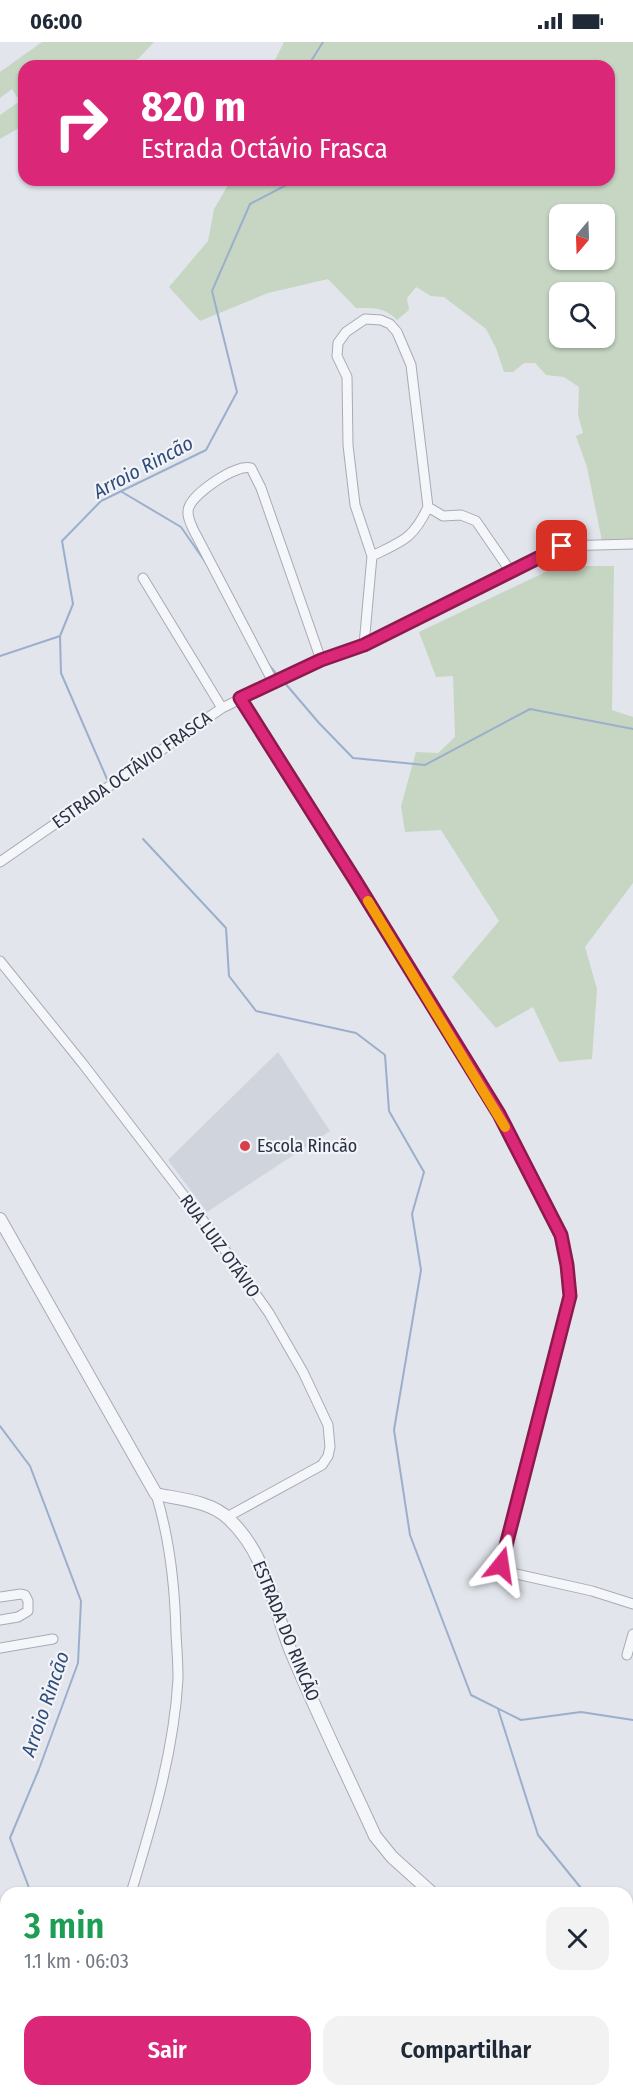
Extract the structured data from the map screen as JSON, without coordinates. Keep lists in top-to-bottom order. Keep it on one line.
{"streets":{"street":["ESTRADA OCTÁVIO FRASCA","RUA LUIZ OTÁVIO","ESTRADA DO RINCÃO"]},"crossings":[["RUA LUIZ OTÁVIO","ESTRADA DO RINCÃO"]],"water":["Arroio Rincão"],"places":["Escola Rincão"],"north":"bottom","page":{"status":"06:00","turn":["820 m","Estrada Octávio Frasca"],"heading":["3 min","1.1 km · 06:03"],"buttons":["Sair","Compartilhar"]}}
